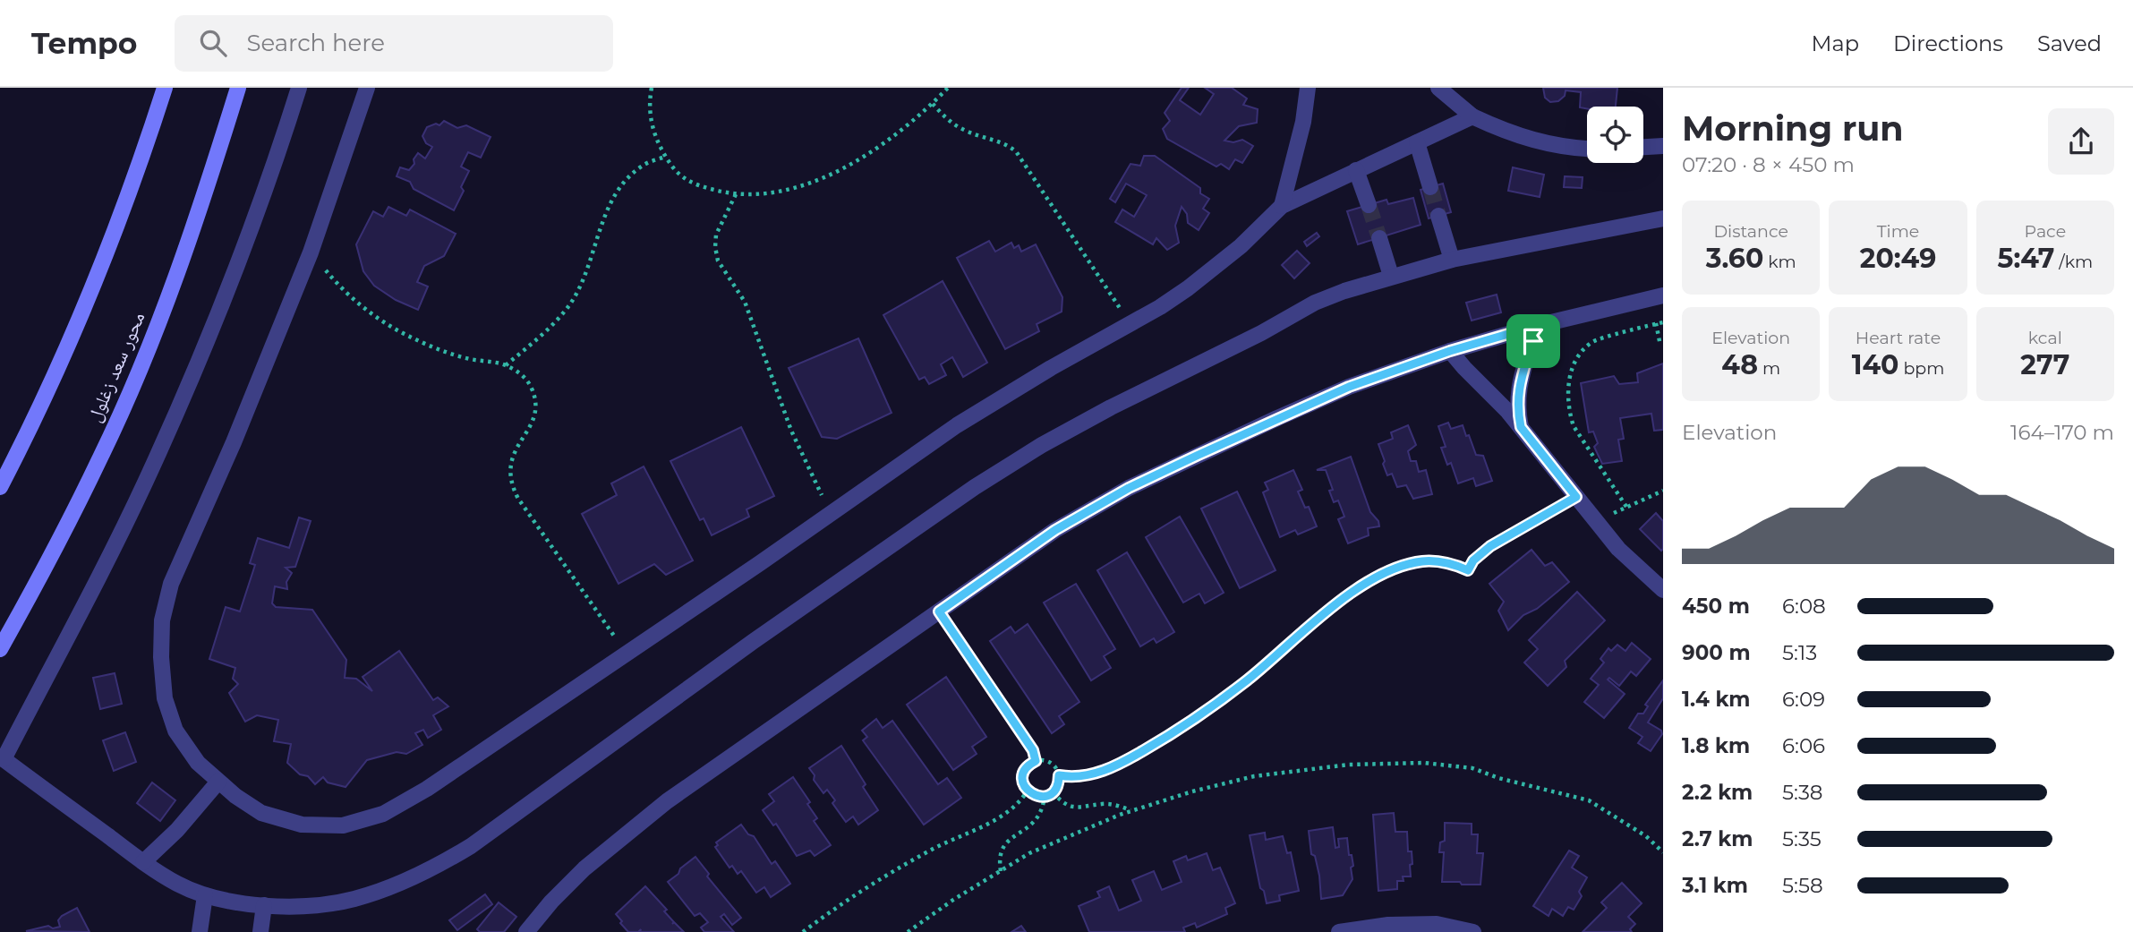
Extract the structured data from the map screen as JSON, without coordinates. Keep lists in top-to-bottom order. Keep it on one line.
{"streets":{"main road":["محور سعد زغلول"]},"page":{"header":"Tempo","search":"Search here","nav":["Map","Directions","Saved"],"heading":["Morning run","07:20 · 8 × 450 m"],"stats":[["Distance","3.60 km"],["Time","20:49"],["Pace","5:47 /km"],["Elevation","48 m"],["Heart rate","140 bpm"],["kcal","277"]],"chart":["Elevation","164–170 m"],"list":[{"name":"450 m","note":"6:08"},{"name":"900 m","note":"5:13"},{"name":"1.4 km","note":"6:09"},{"name":"1.8 km","note":"6:06"},{"name":"2.2 km","note":"5:38"},{"name":"2.7 km","note":"5:35"},{"name":"3.1 km","note":"5:58"}]}}
